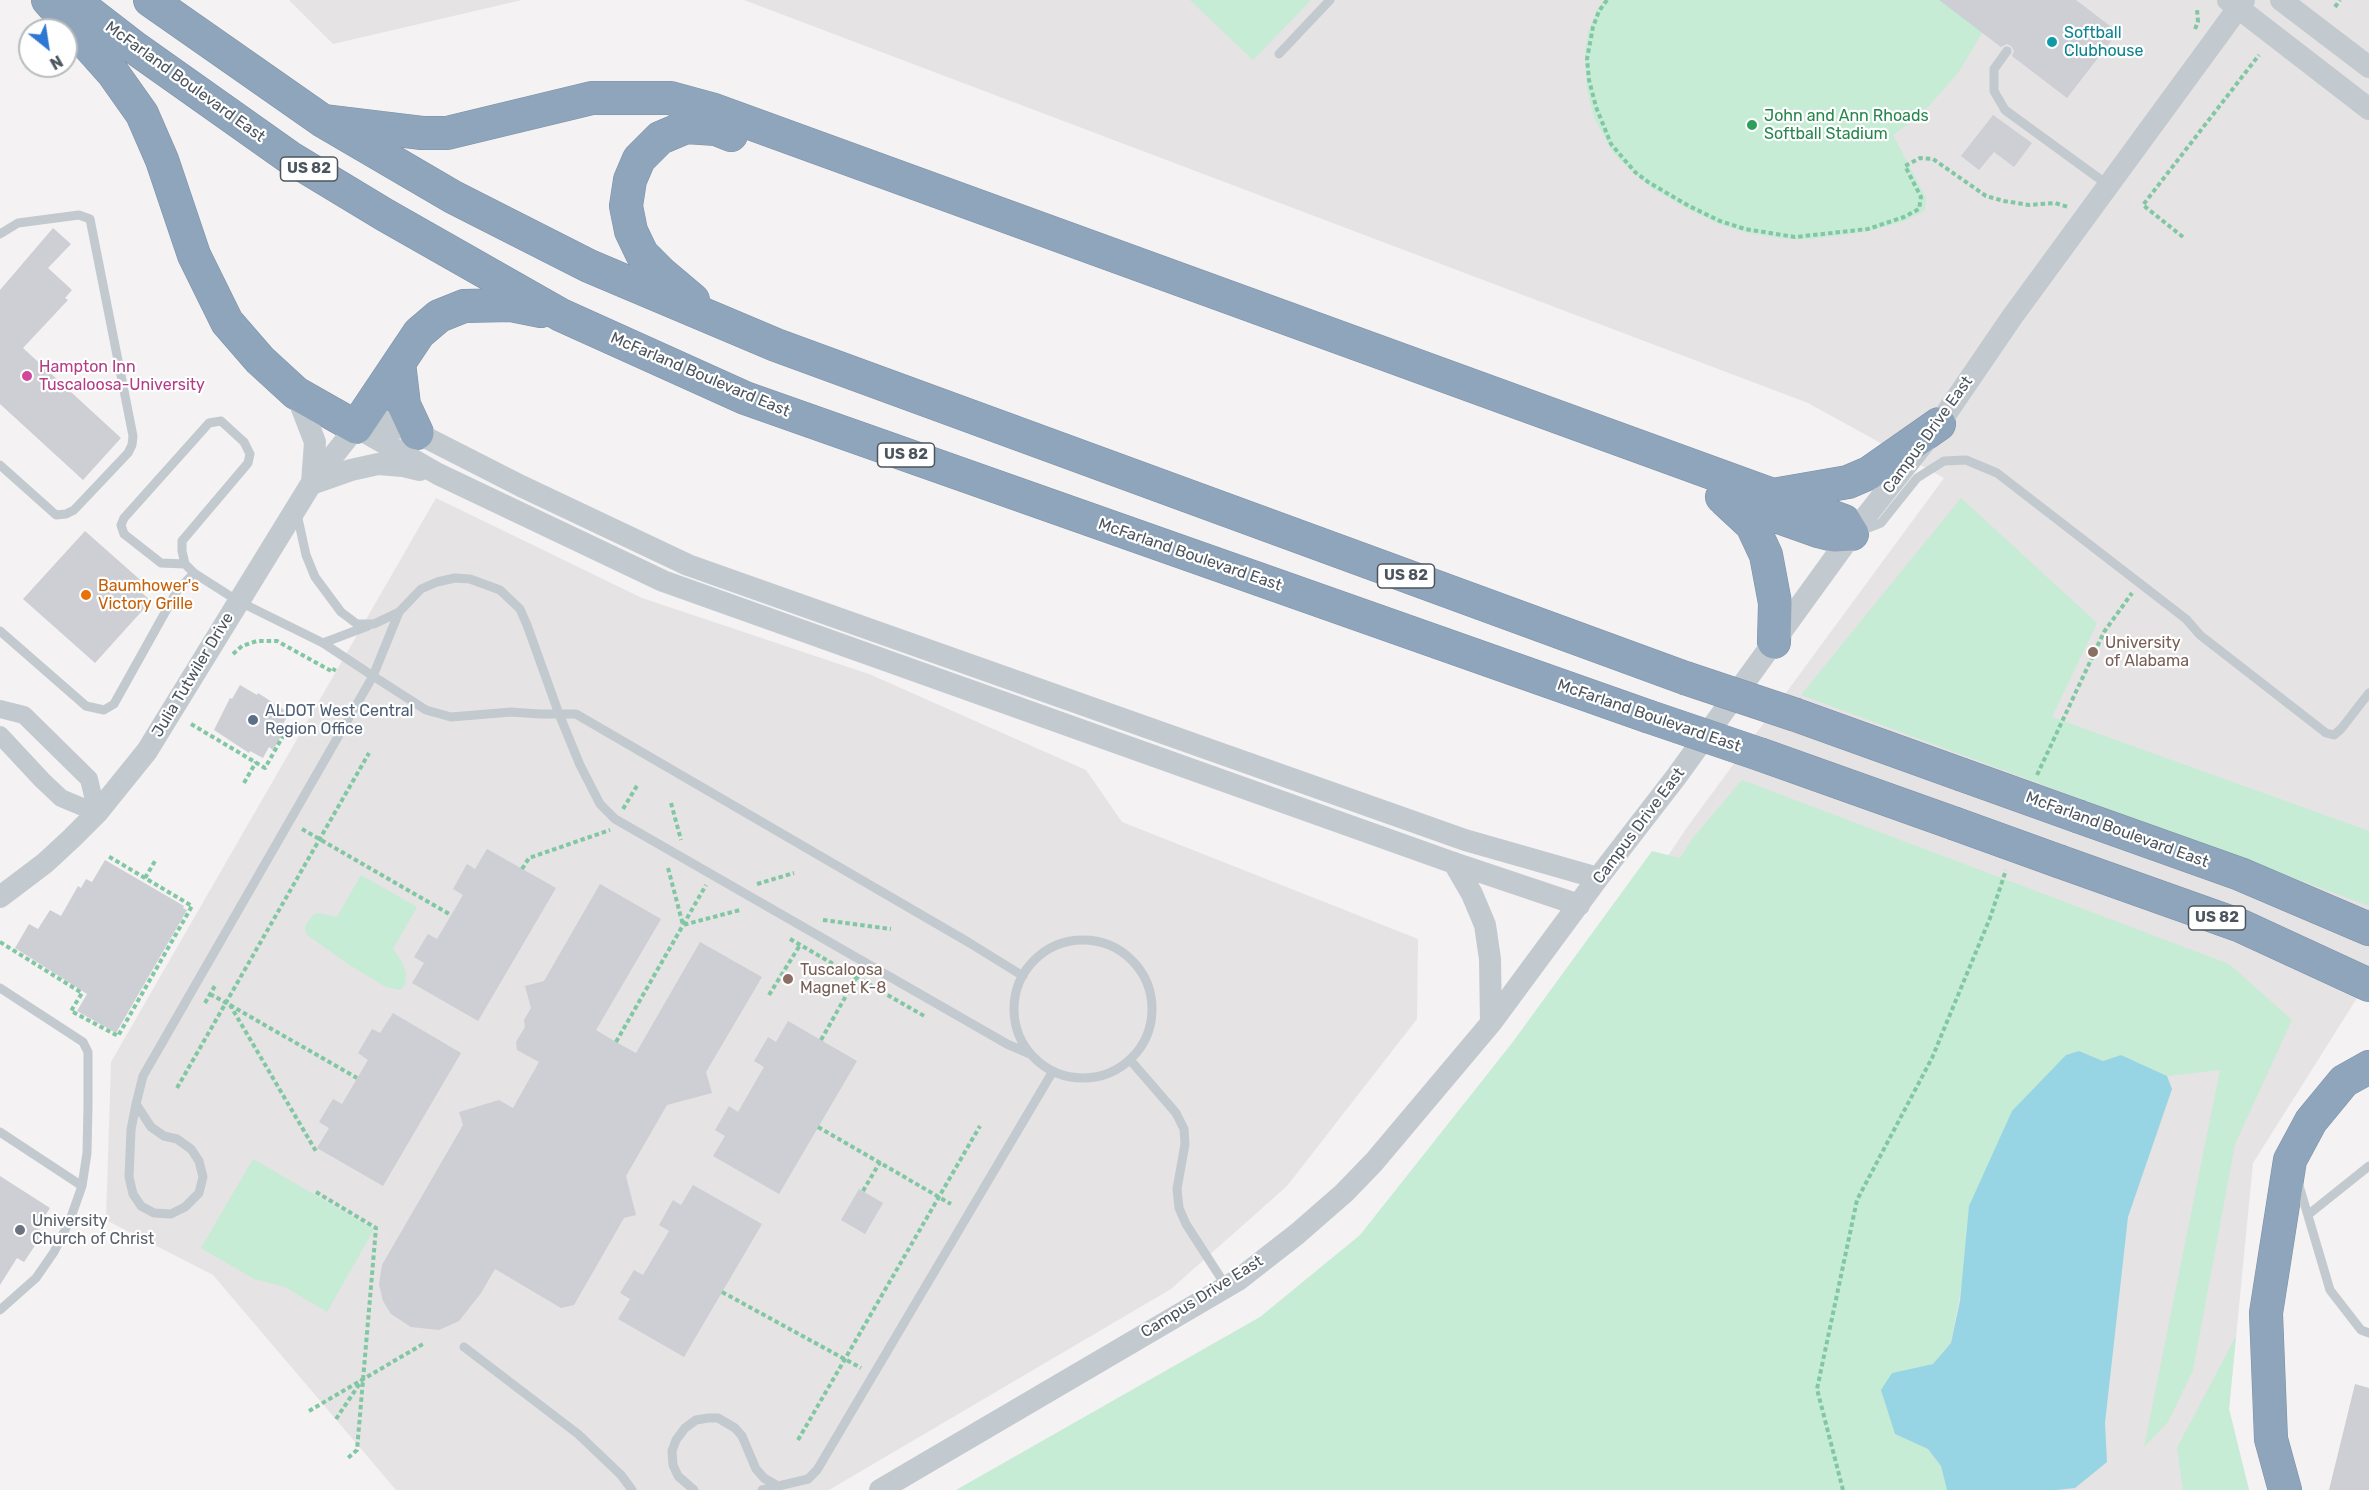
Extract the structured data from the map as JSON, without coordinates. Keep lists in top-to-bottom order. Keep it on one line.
{"streets":{"highway":["McFarland Boulevard East","US 82"],"street":["Campus Drive East","Julia Tutwiler Drive"]},"places":["Softball Clubhouse","John and Ann Rhoads Softball Stadium","Hampton Inn Tuscaloosa-University","Baumhower's Victory Grille","University of Alabama","ALDOT West Central Region Office","Tuscaloosa Magnet K-8","University Church of Christ"],"north":"bottom right"}
